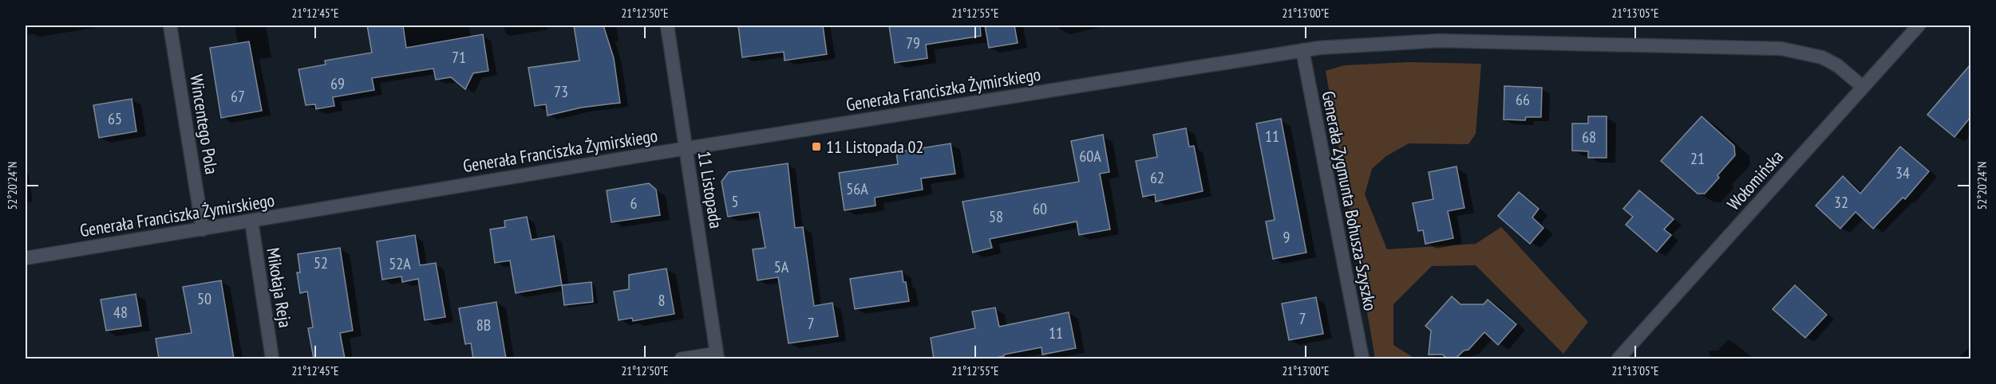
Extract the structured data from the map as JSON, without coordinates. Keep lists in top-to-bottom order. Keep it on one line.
{"streets":{"street":["Generała Franciszka Żymirskiego","Wincentego Pola","Wołomińska","11 Listopada","Generała Zygmunta Bohusza-Szyszko","Mikołaja Reja"]},"crossings":[["Generała Franciszka Żymirskiego","Wincentego Pola"],["Generała Franciszka Żymirskiego","Wołomińska"],["Generała Franciszka Żymirskiego","11 Listopada"],["Generała Franciszka Żymirskiego","Generała Zygmunta Bohusza-Szyszko"],["Generała Franciszka Żymirskiego","Mikołaja Reja"]],"places":{"transit":["11 Listopada 02"]},"house_numbers":["79","71","69","73","67","66","65","11","68","60A","21","34","62","56A","5","32","6","60","58","9","52","52A","5A","50","8","48","7","7","8B","11"],"coordinates":["21°12'45\"E","21°12'50\"E","21°12'55\"E","21°13'00\"E","21°13'05\"E","52°20'24\"N"]}
